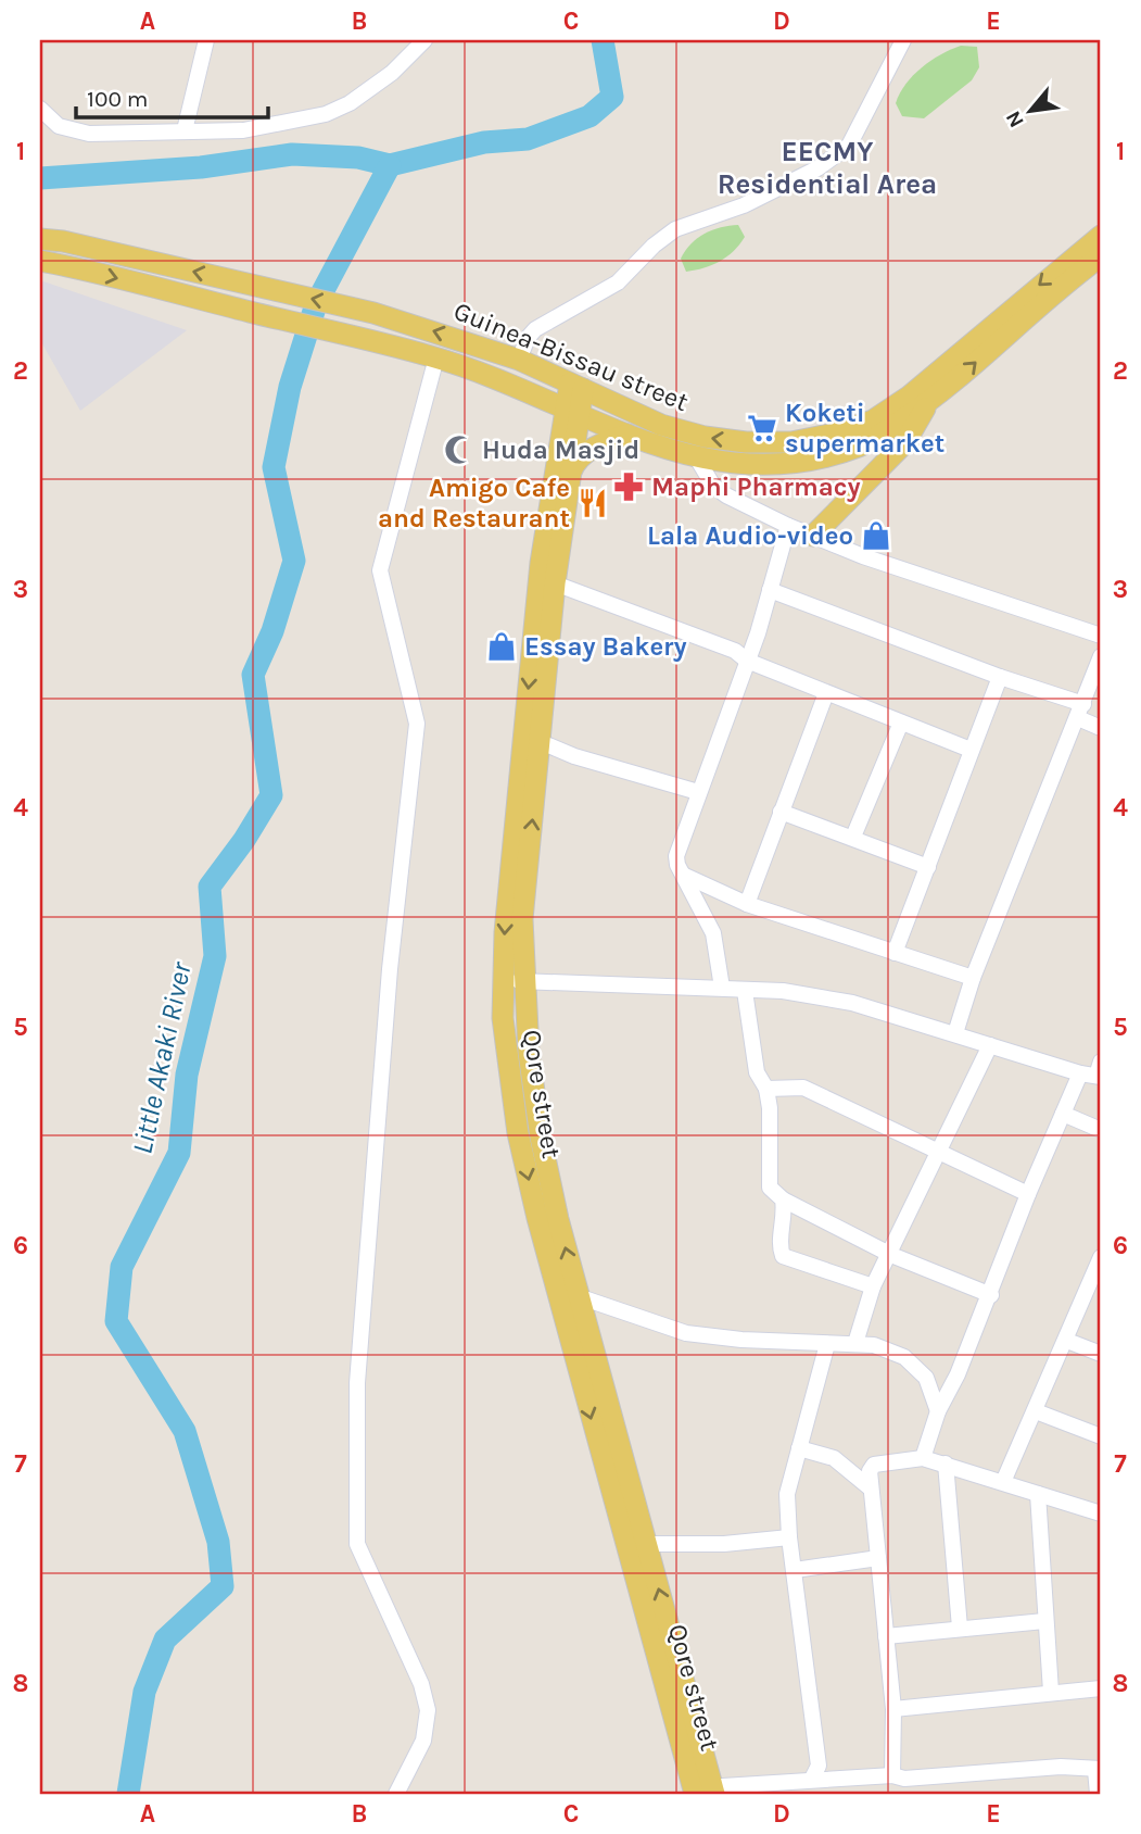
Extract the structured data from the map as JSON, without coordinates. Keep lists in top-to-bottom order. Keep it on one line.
{"streets":{"main road":["Guinea-Bissau street","Qore street"]},"crossings":[["Guinea-Bissau street","Qore street"]],"districts":["EECMY Residential Area"],"water":["Little Akaki River"],"places":{"supermarket":["Koketi supermarket"],"mosque":["Huda Masjid"],"pharmacy":["Maphi Pharmacy"],"restaurant":["Amigo Cafe and Restaurant"],"shop":["Lala Audio-video","Essay Bakery"]},"scale_bar":"100 m","north":"bottom left","grid":{"columns":["A","B","C","D","E"],"rows":["1","2","3","4","5","6","7","8"]}}
